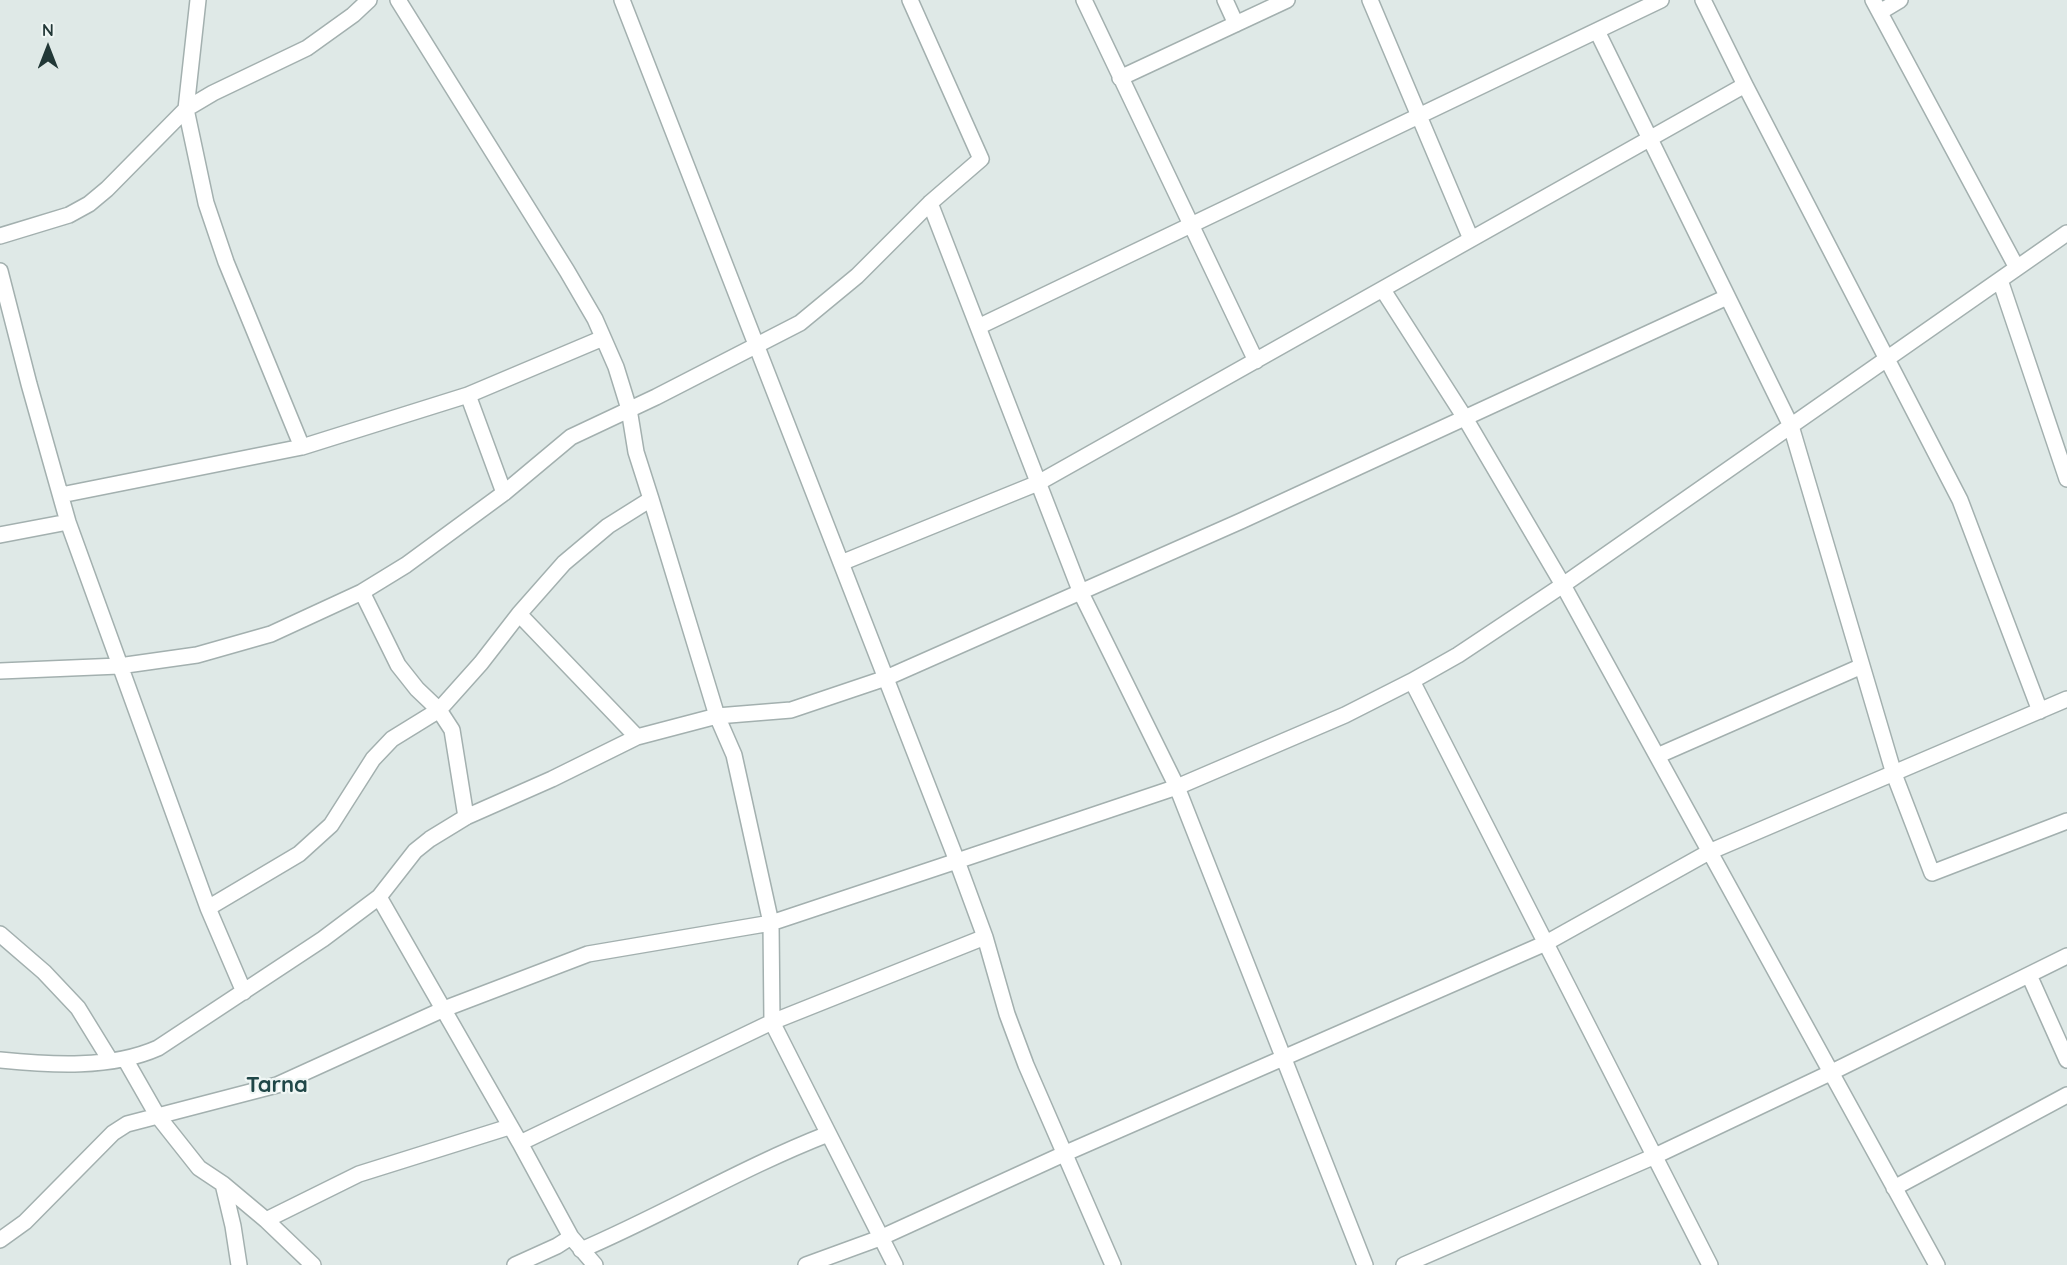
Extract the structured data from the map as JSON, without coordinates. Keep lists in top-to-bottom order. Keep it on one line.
{"districts":["Tarna"],"north":"top"}
